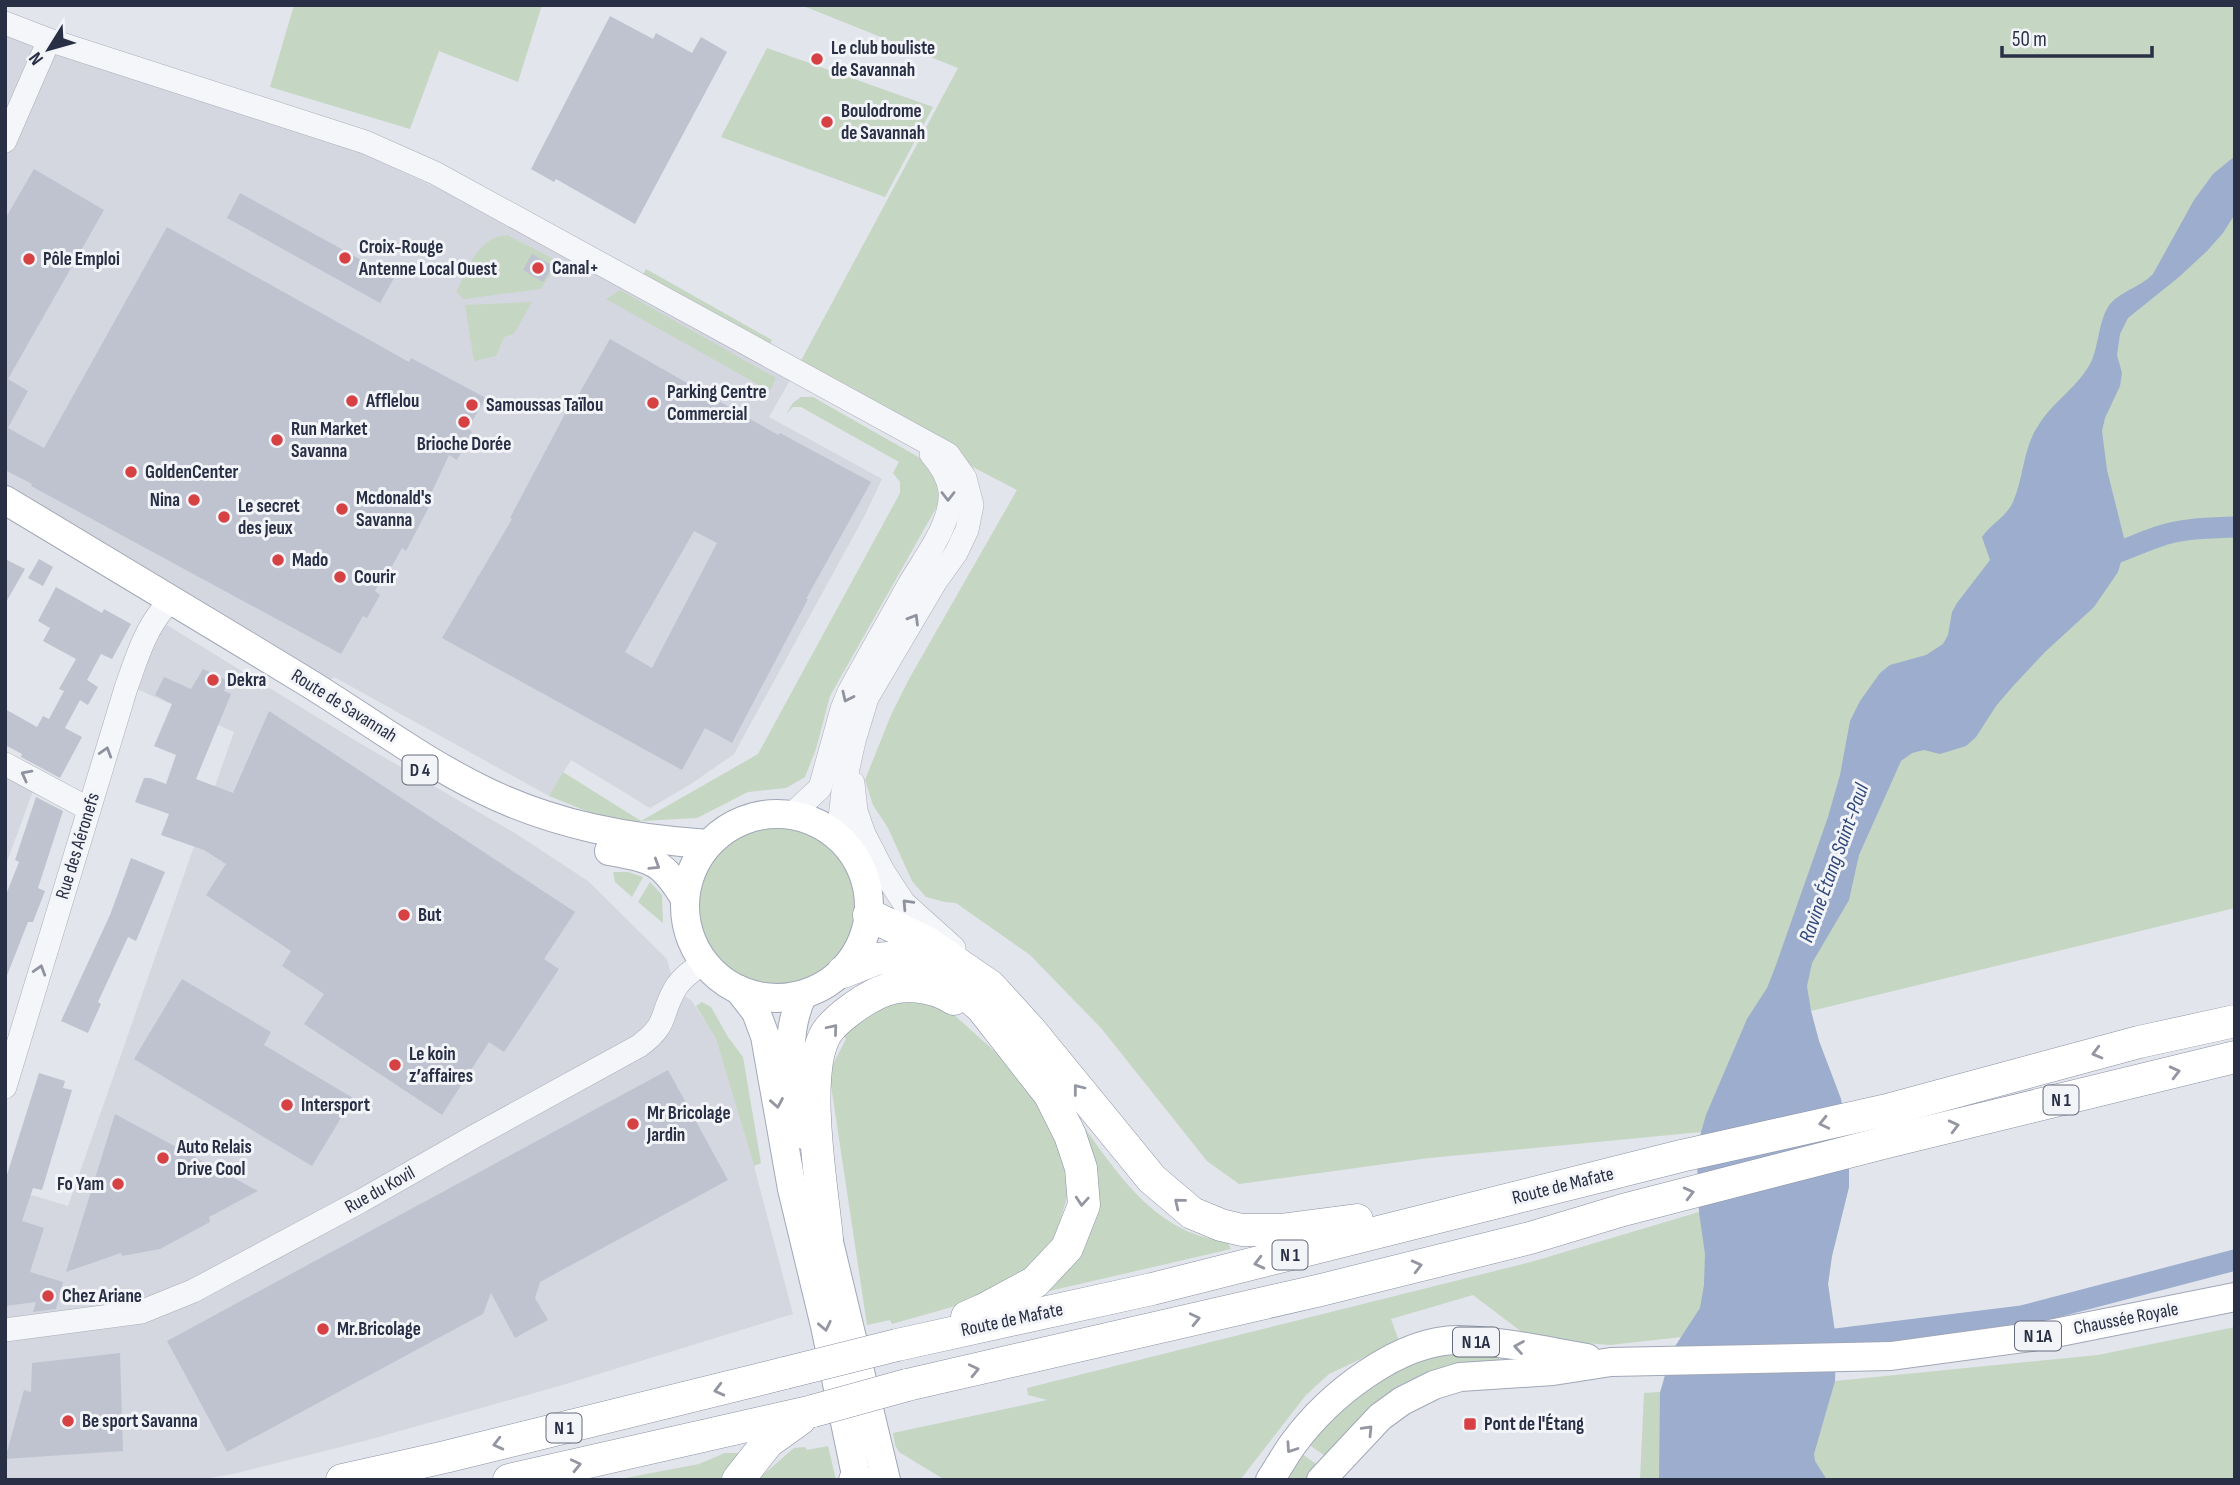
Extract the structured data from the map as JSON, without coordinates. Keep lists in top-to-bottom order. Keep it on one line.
{"streets":{"highway":["N 1","Route de Mafate"],"main road":["Route de Savannah","D 4","Chaussée Royale","N 1A"],"street":["Rue des Aéronefs","Rue du Kovil"]},"crossings":[["Route de Savannah","Rue des Aéronefs"],["Route de Savannah","Rue du Kovil"],["Chaussée Royale","N 1A"]],"one_way":["Rue des Aéronefs"],"water":["Ravine Étang Saint-Paul"],"places":{"other":["Le club bouliste de Savannah","Boulodrome de Savannah","Croix-Rouge Antenne Local Ouest","Pôle Emploi","Canal+","Afflelou","Parking Centre Commercial","Samoussas Taïlou","Brioche Dorée","Run Market Savanna","GoldenCenter","Nina","Mcdonald's Savanna","Le secret des jeux","Mado","Courir","Dekra","But","Le koin z’affaires","Intersport","Mr Bricolage Jardin","Auto Relais Drive Cool","Fo Yam","Chez Ariane","Mr.Bricolage","Be sport Savanna"],"transit":["Pont de l'Étang"]},"scale_bar":"50 m","north":"bottom left"}
